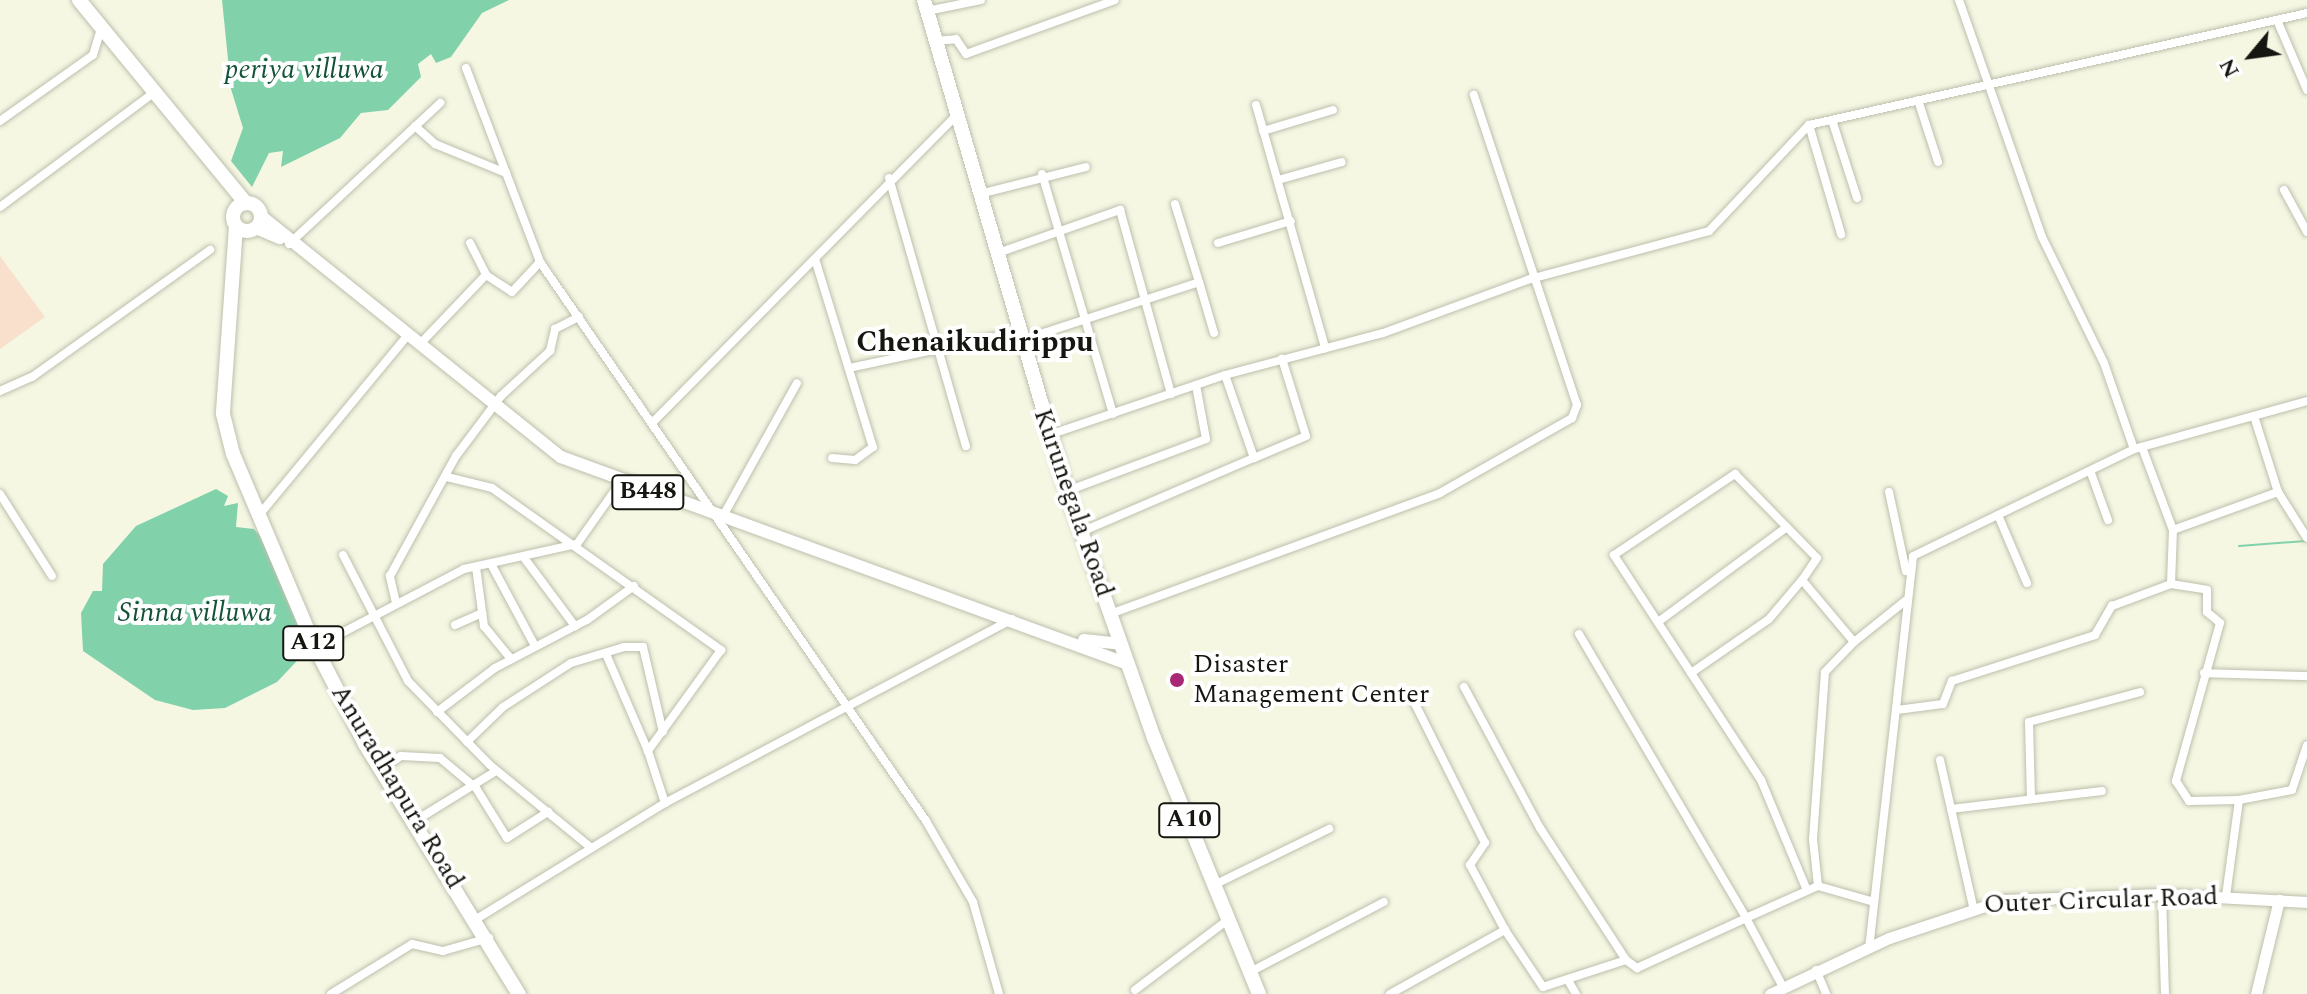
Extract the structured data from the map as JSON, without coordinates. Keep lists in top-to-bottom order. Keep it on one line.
{"streets":{"highway":["Kurunegala Road","A12","Anuradhapura Road","A10"],"main road":["B448"],"street":["Outer Circular Road"]},"crossings":[["B448","Kurunegala Road"],["B448","Anuradhapura Road"],["A12","Anuradhapura Road"]],"districts":["Chenaikudirippu"],"water":["periya villuwa","Sinna villuwa"],"places":["Disaster Management Center"],"north":"bottom left"}
